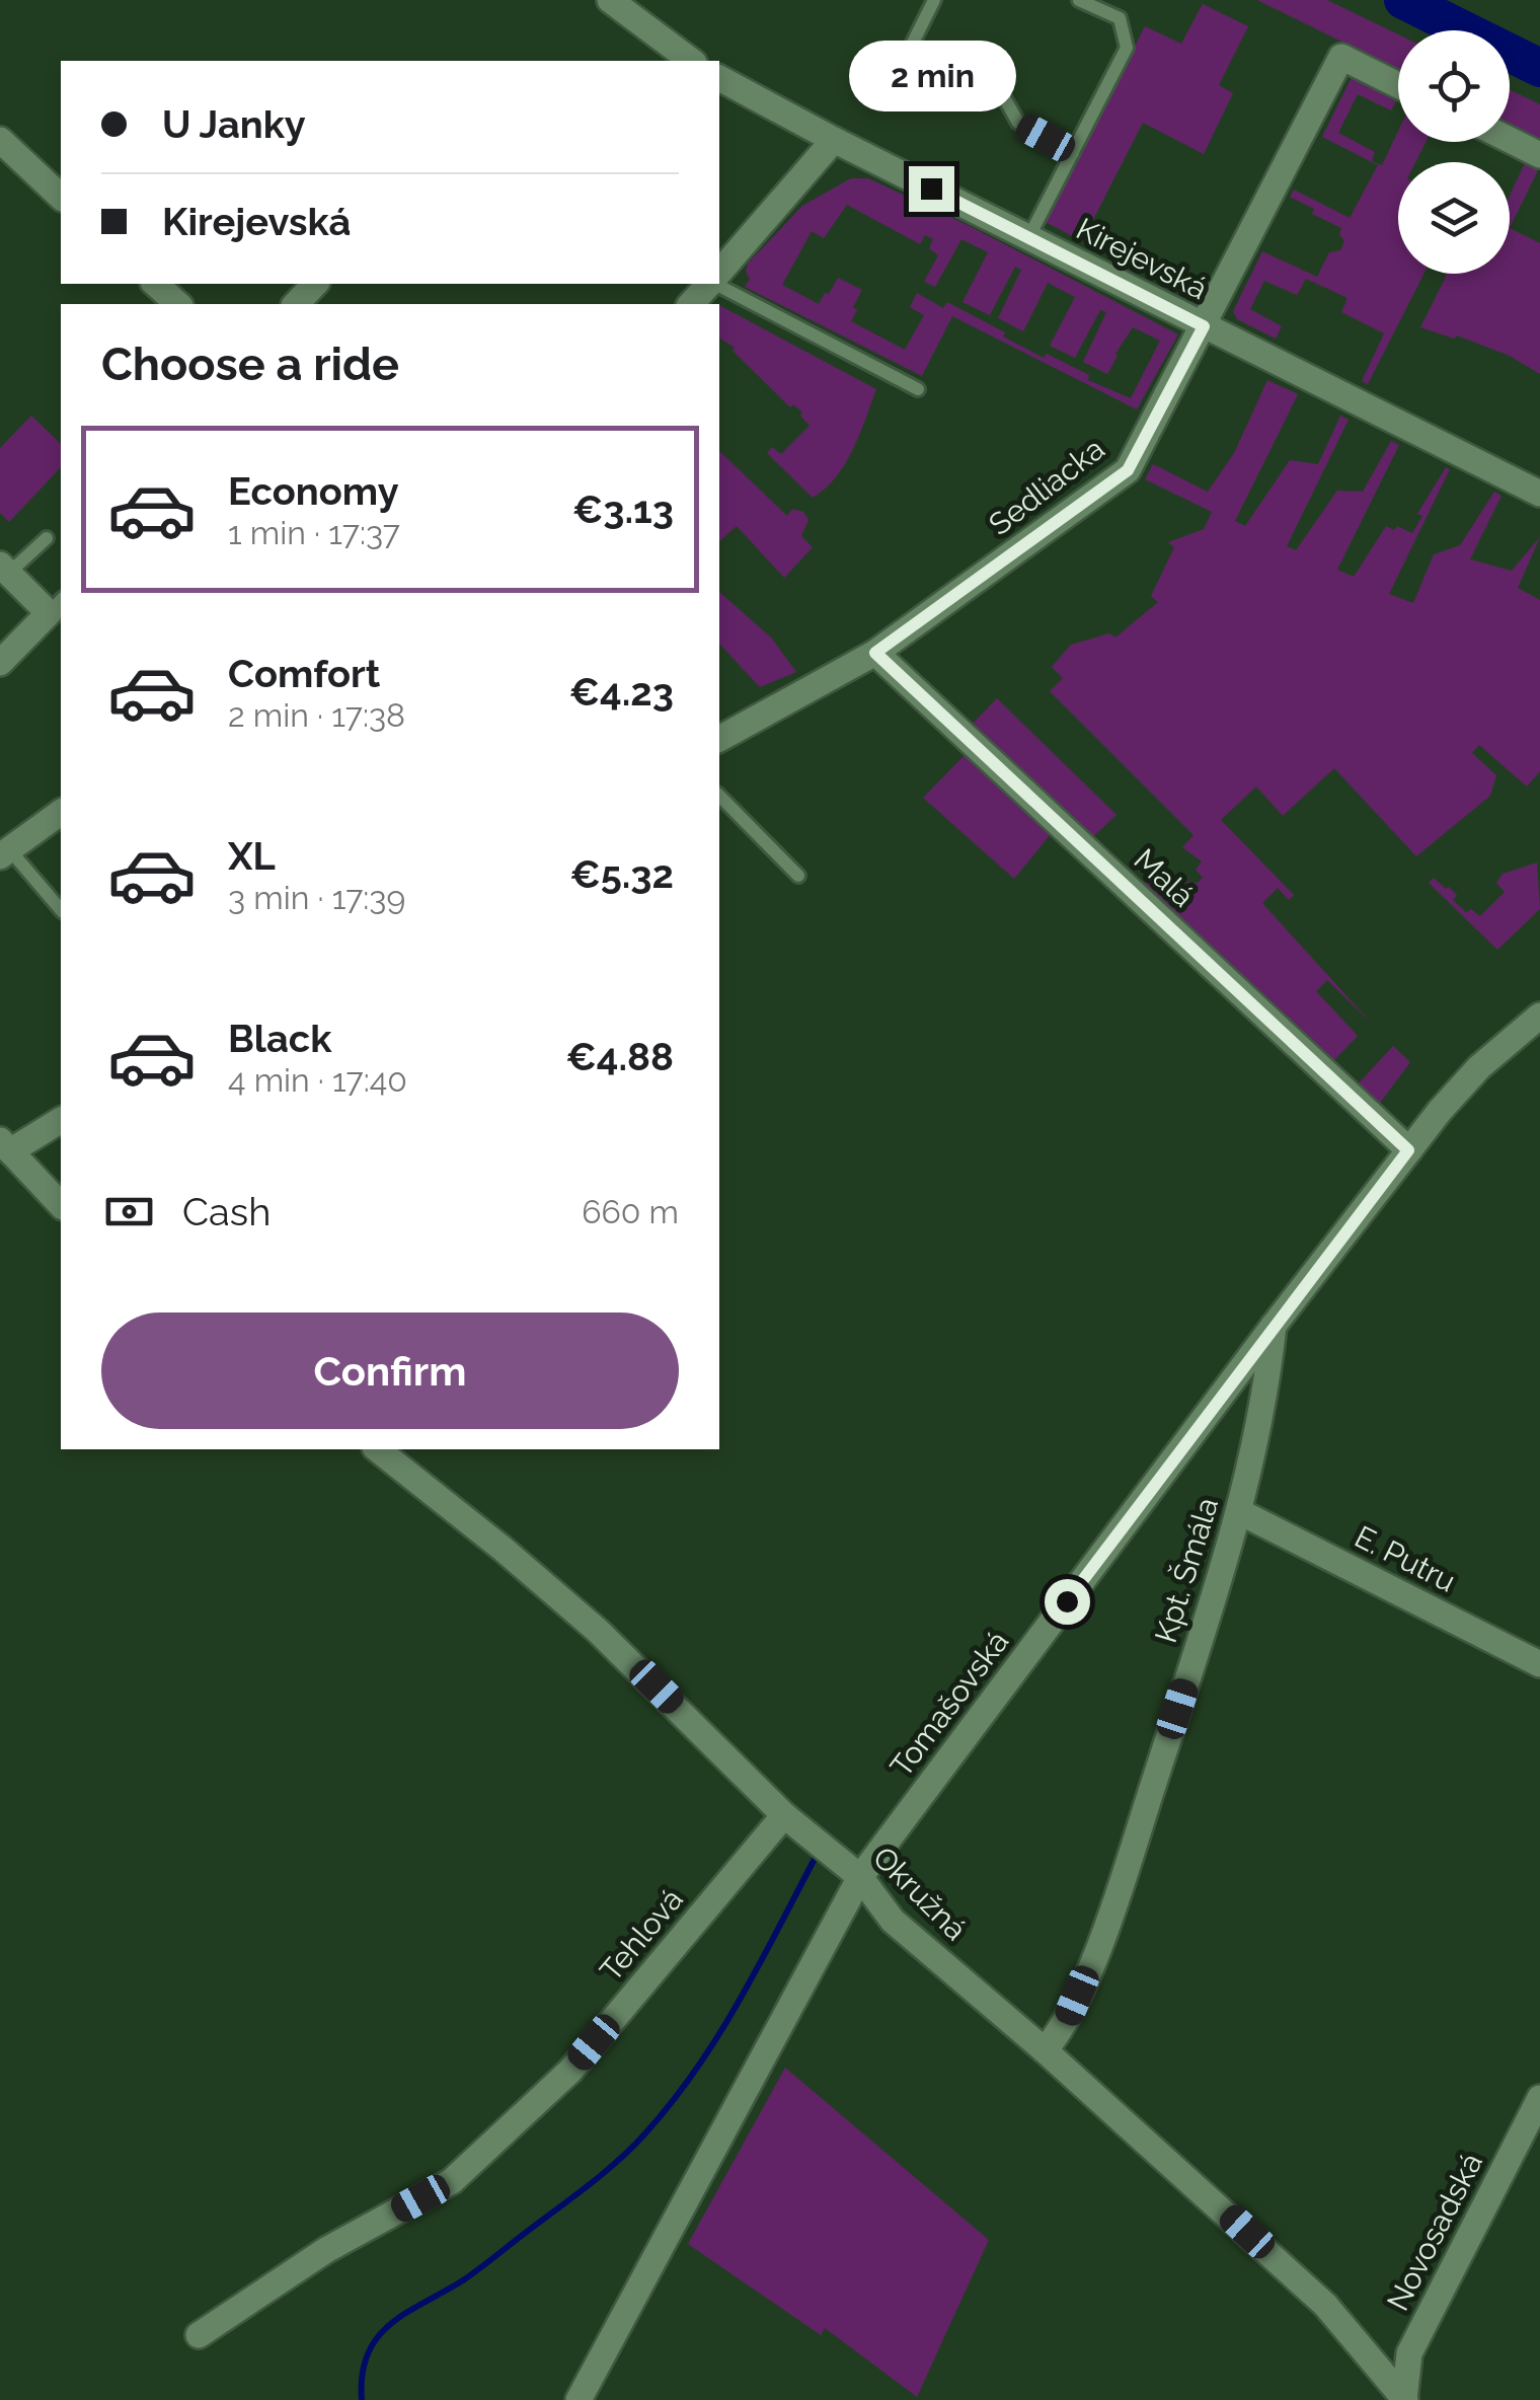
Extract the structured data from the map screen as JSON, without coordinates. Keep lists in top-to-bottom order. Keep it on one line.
{"streets":{"street":["Kirejevská","Sedliacka","Malá","E. Putru","Kpt. Šmála","Tomašovská","Okružná","Tehlová","Novosadská"]},"crossings":[["Kirejevská","Sedliacka"],["Sedliacka","Malá"],["Malá","Tomašovská"],["E. Putru","Kpt. Šmála"],["Kpt. Šmála","Tomašovská"],["Kpt. Šmála","Okružná"],["Tomašovská","Okružná"],["Okružná","Tehlová"],["Okružná","Novosadská"]],"page":{"bubble":"2 min","banner":["U Janky","Kirejevská"],"heading":"Choose a ride","list":[{"name":"Economy","note":"1 min · 17:37","value":"€3.13"},{"name":"Comfort","note":"2 min · 17:38","value":"€4.23"},{"name":"XL","note":"3 min · 17:39","value":"€5.32"},{"name":"Black","note":"4 min · 17:40","value":"€4.88"}],"pay":["Cash","660 m"],"buttons":"Confirm"}}
